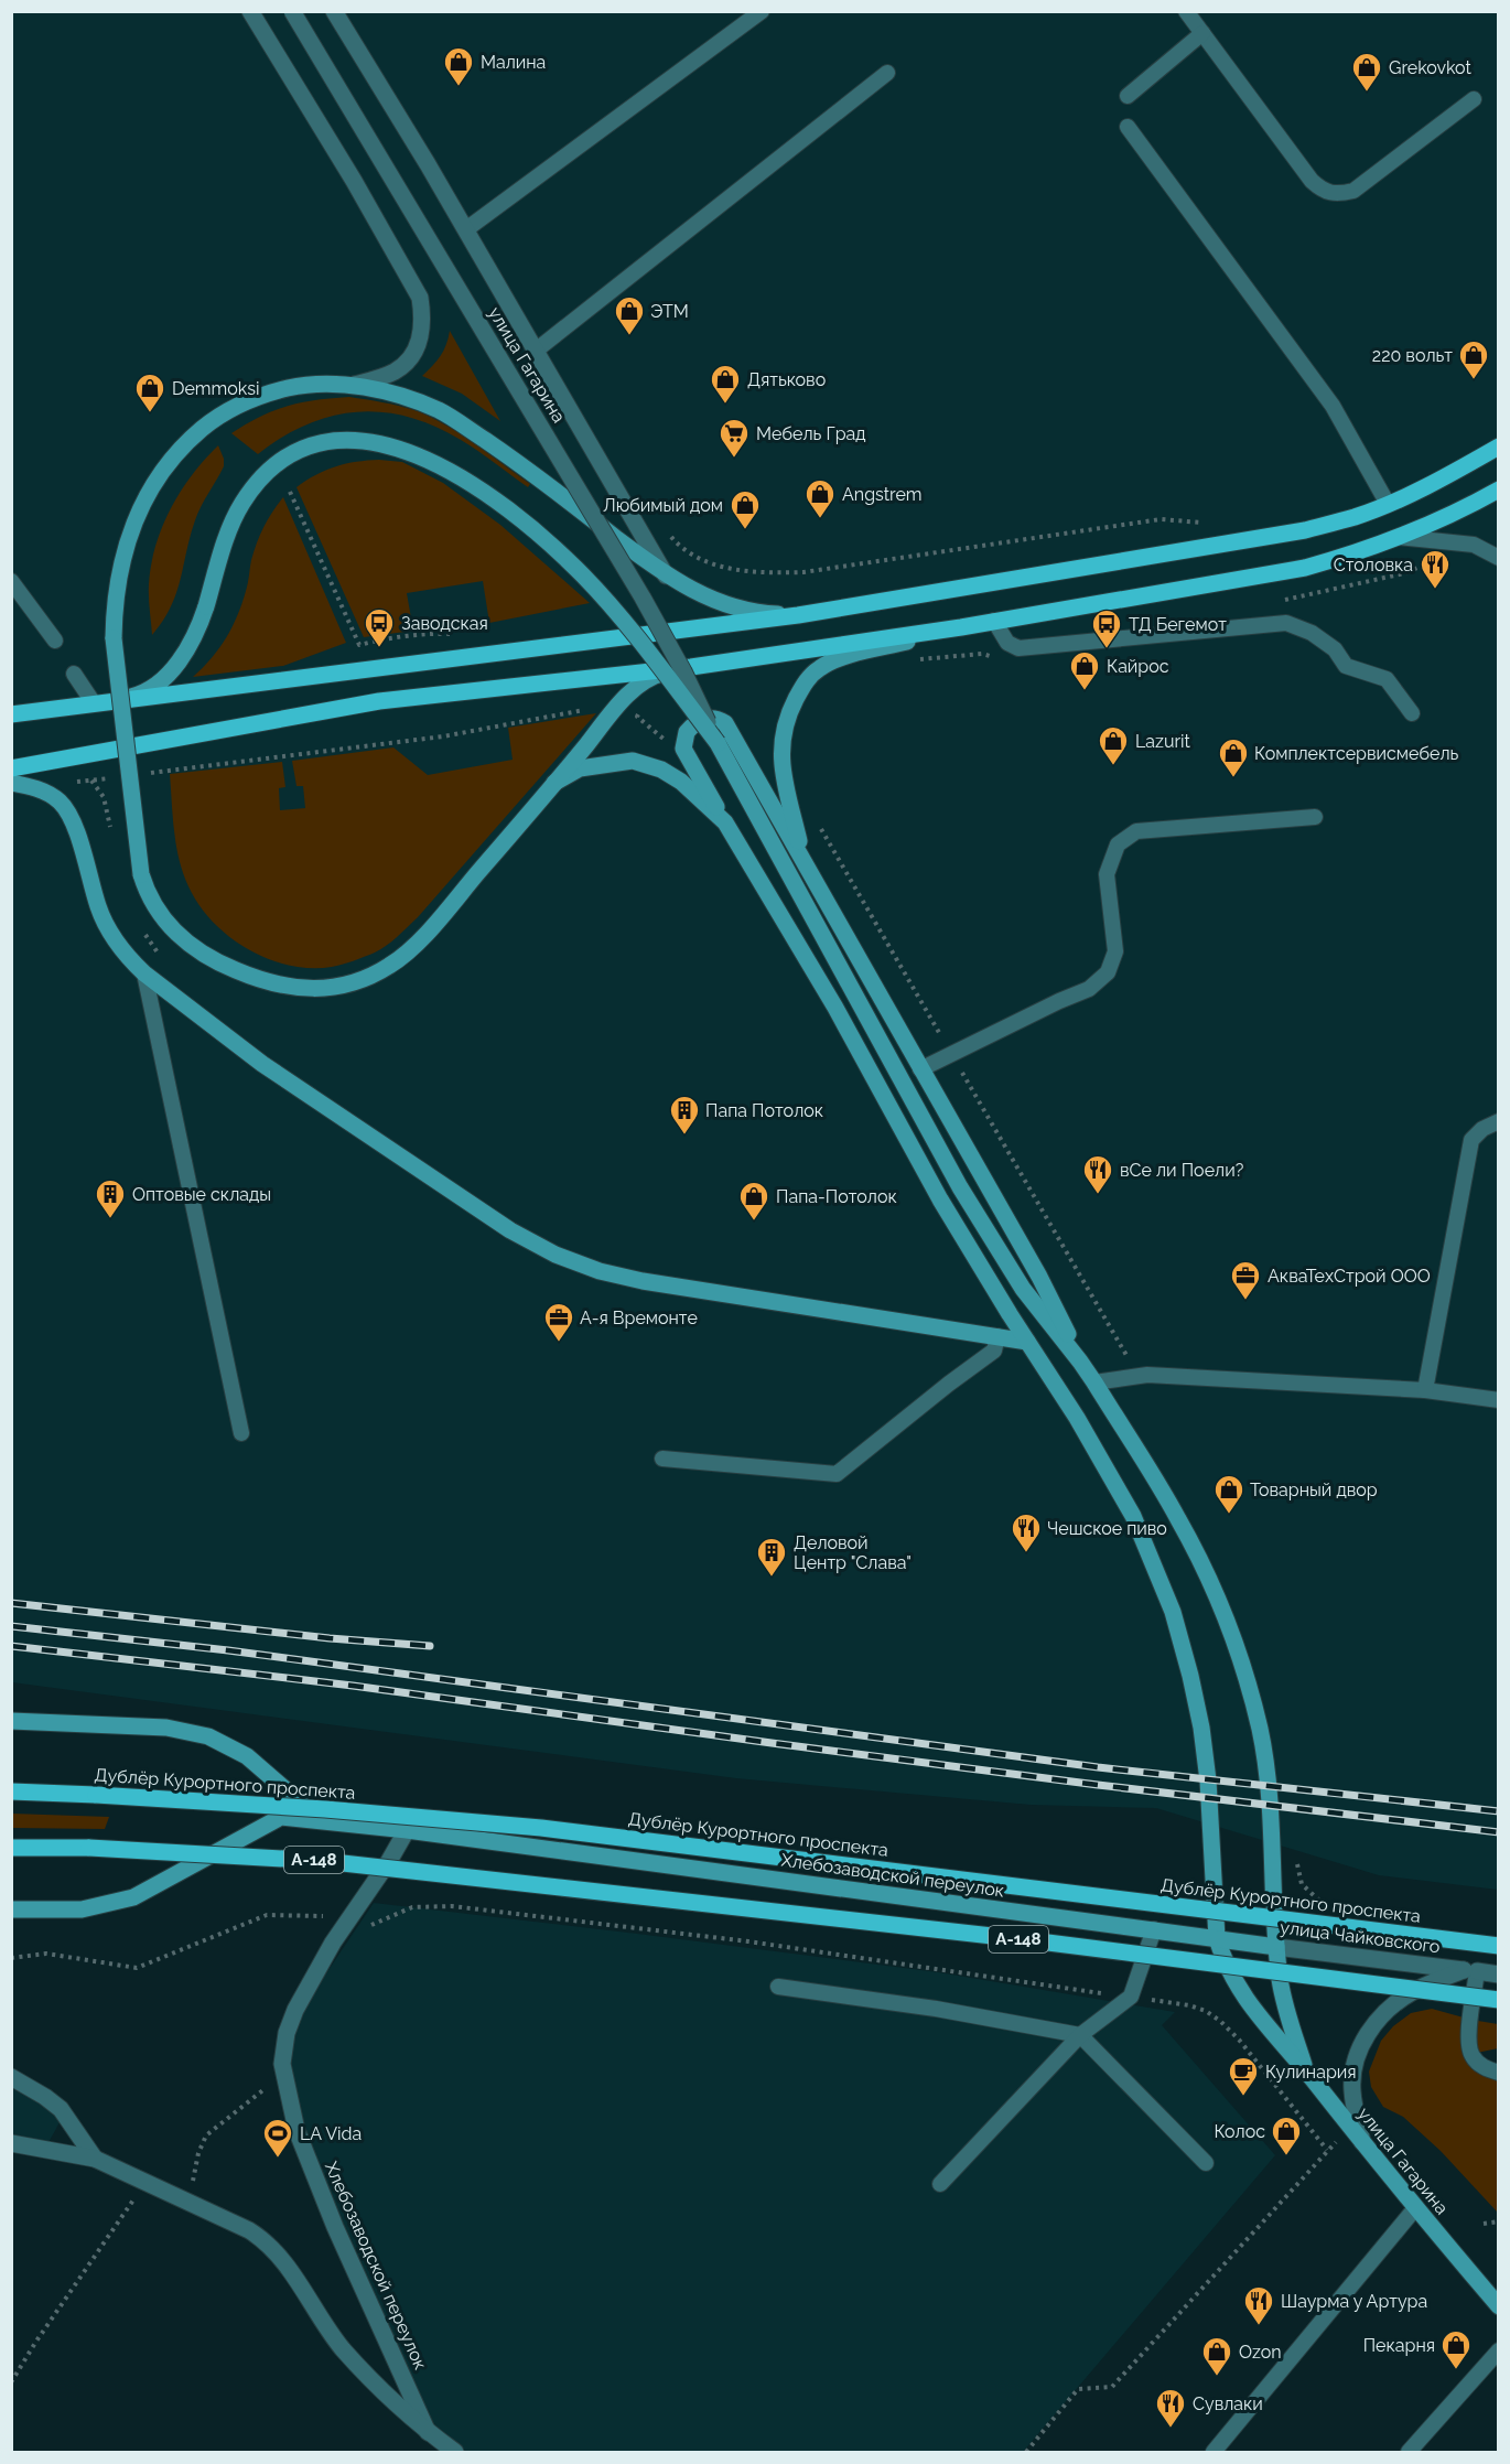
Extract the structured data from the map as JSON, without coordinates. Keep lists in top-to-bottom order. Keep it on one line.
{"streets":{"main road":["улица Гагарина","Дублёр Курортного проспекта","А-148","Хлебозаводской переулок","улица Чайковского"]},"crossings":[["улица Гагарина","Хлебозаводской переулок"],["улица Гагарина","улица Чайковского"],["А-148","Хлебозаводской переулок"],["Хлебозаводской переулок","улица Чайковского"]],"places":{"shop":["Малина","Grekovkot","ЭТМ","220 вольт","Дятьково","Demmoksi","Angstrem","Любимый дом","Кайрос","Lazurit","Комплектсервисмебель","Папа-Потолок","Товарный двор","Колос","Пекарня","Ozon"],"supermarket":["Мебель Град"],"restaurant":["Столовка","вСе ли Поели?","Чешское пиво","Шаурма у Артура","Сувлаки"],"bus stop":["Заводская","ТД Бегемот"],"building":["Папа Потолок","Оптовые склады","Деловой Центр \"Слава\""],"office":["АкваТехСтрой ООО","А-я Времонте"],"cafe":["Кулинария"],"sports":["LA Vida"]}}
